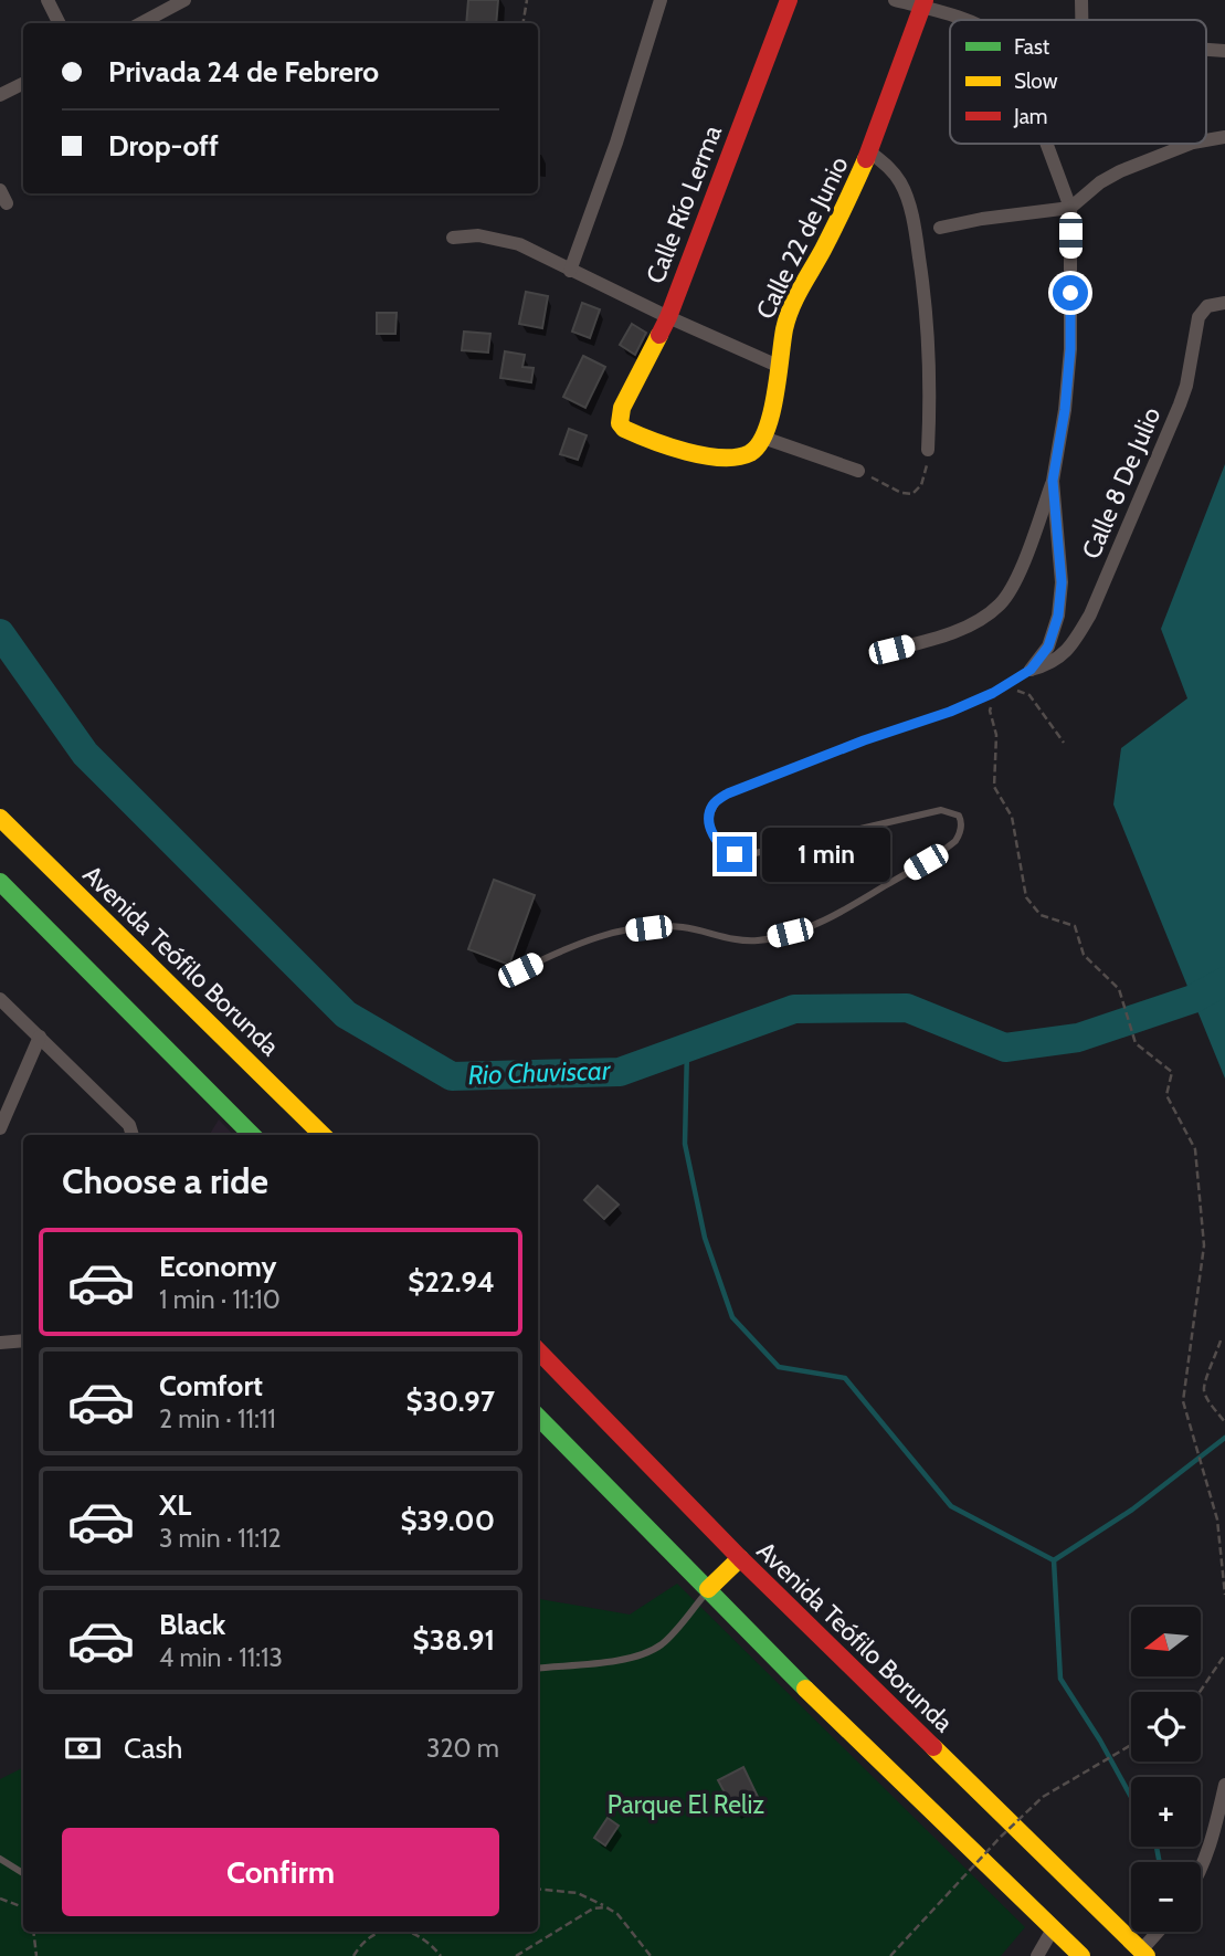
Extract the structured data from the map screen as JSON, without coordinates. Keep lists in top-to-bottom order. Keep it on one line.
{"streets":{"main road":["Calle Río Lerma","Calle 22 de Junio","Avenida Teófilo Borunda"],"street":["Calle 8 De Julio"]},"crossings":[["Calle Río Lerma","Calle 22 de Junio"]],"water":["Rio Chuviscar"],"parks":["Parque El Reliz"],"legend":["Fast","Slow","Jam"],"north":"left","page":{"banner":["Privada 24 de Febrero","Drop-off"],"bubble":"1 min","heading":"Choose a ride","list":[{"name":"Economy","note":"1 min · 11:10","value":"$22.94"},{"name":"Comfort","note":"2 min · 11:11","value":"$30.97"},{"name":"XL","note":"3 min · 11:12","value":"$39.00"},{"name":"Black","note":"4 min · 11:13","value":"$38.91"}],"map_buttons":["+","−"],"pay":["Cash","320 m"],"buttons":"Confirm"}}
